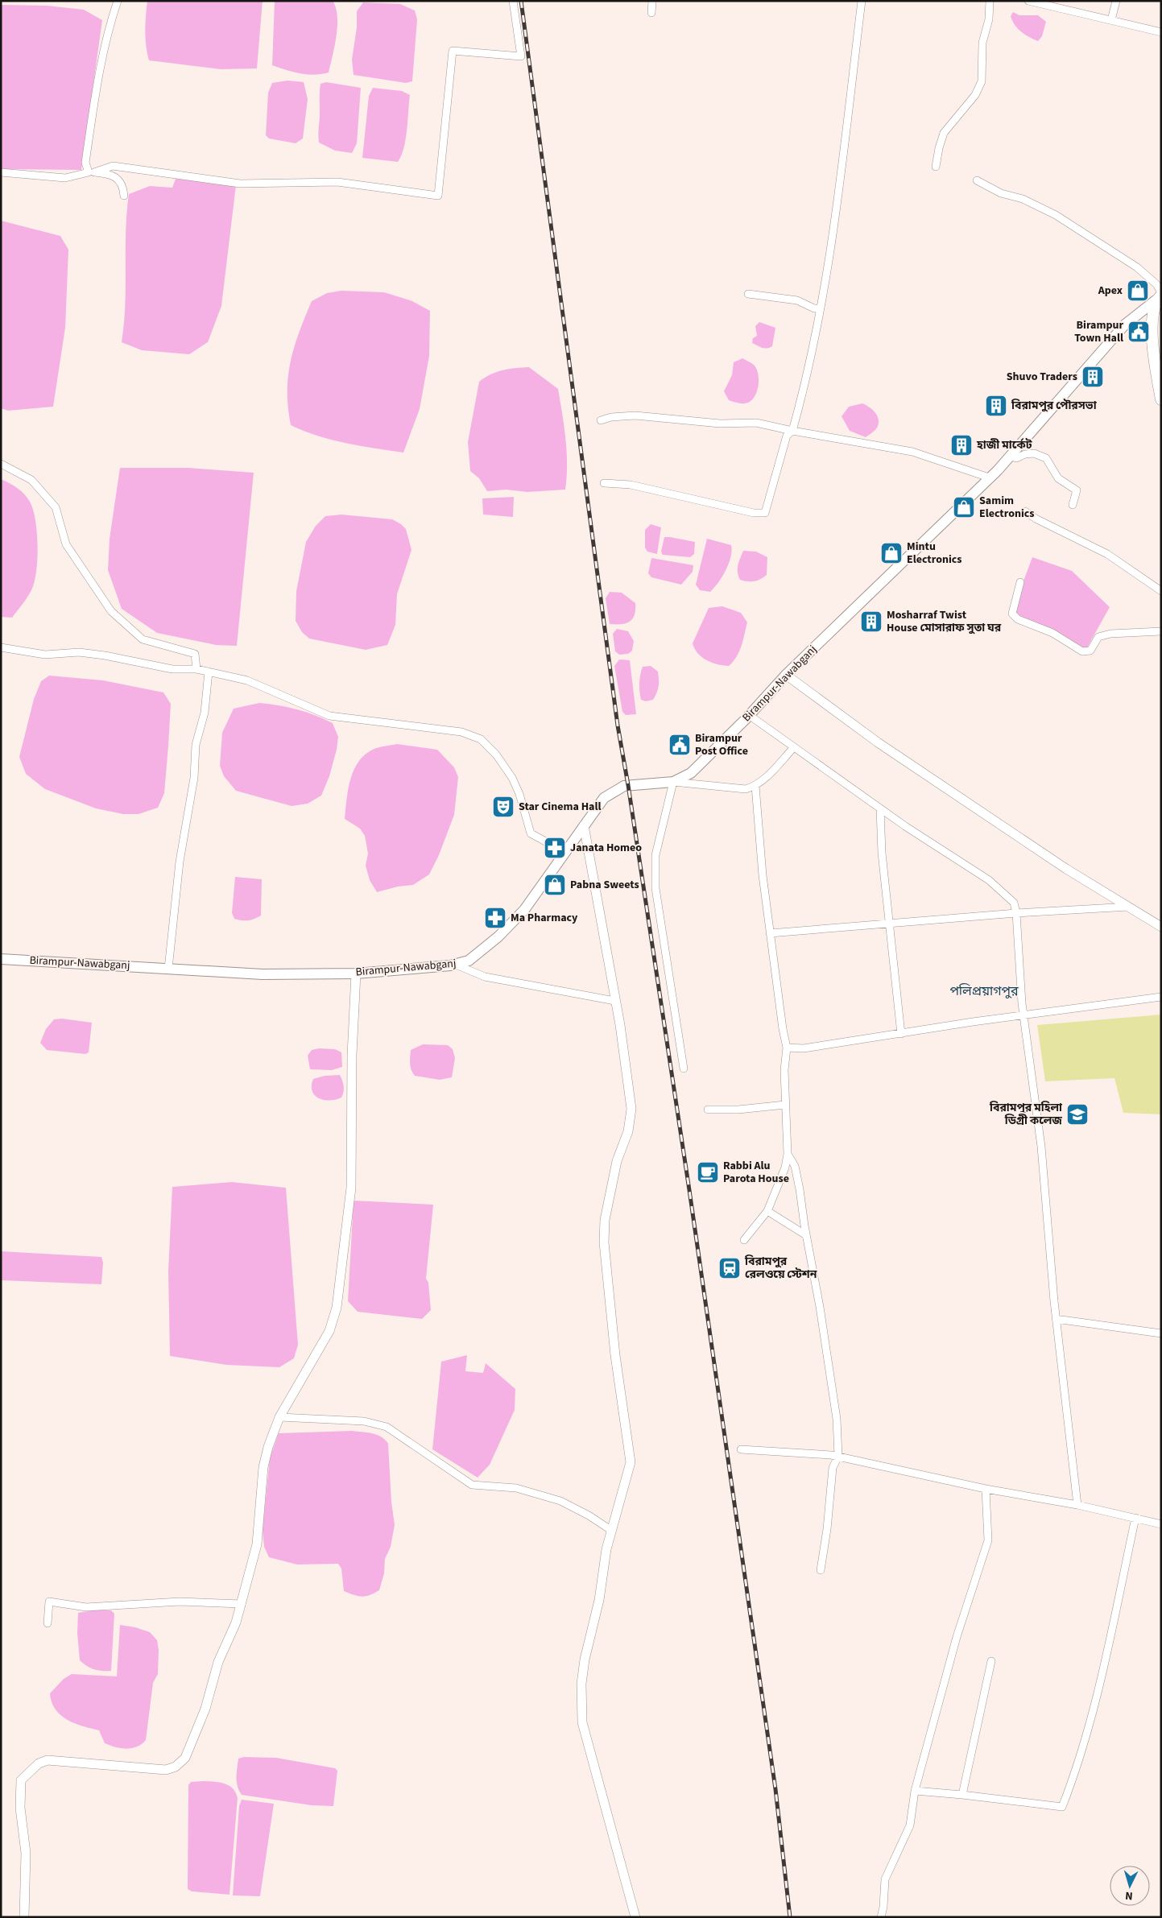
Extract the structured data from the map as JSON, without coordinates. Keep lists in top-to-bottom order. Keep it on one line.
{"streets":{"main road":["Birampur-Nawabganj"]},"districts":["পলিপ্রয়াগপুর"],"places":{"shop":["Apex","Samim Electronics","Mintu Electronics","Pabna Sweets"],"public building":["Birampur Town Hall","Birampur Post Office"],"building":["Shuvo Traders","বিরামপুর পৌরসভা","হাজী মার্কেট","Mosharraf Twist House মোসারাফ সুতা ঘর"],"theatre":["Star Cinema Hall"],"pharmacy":["Janata Homeo","Ma Pharmacy"],"school or university":["বিরামপুর মহিলা ডিগ্রী কলেজ"],"cafe":["Rabbi Alu Parota House"],"station":["বিরামপুর রেলওয়ে স্টেশন"]},"north":"bottom"}
